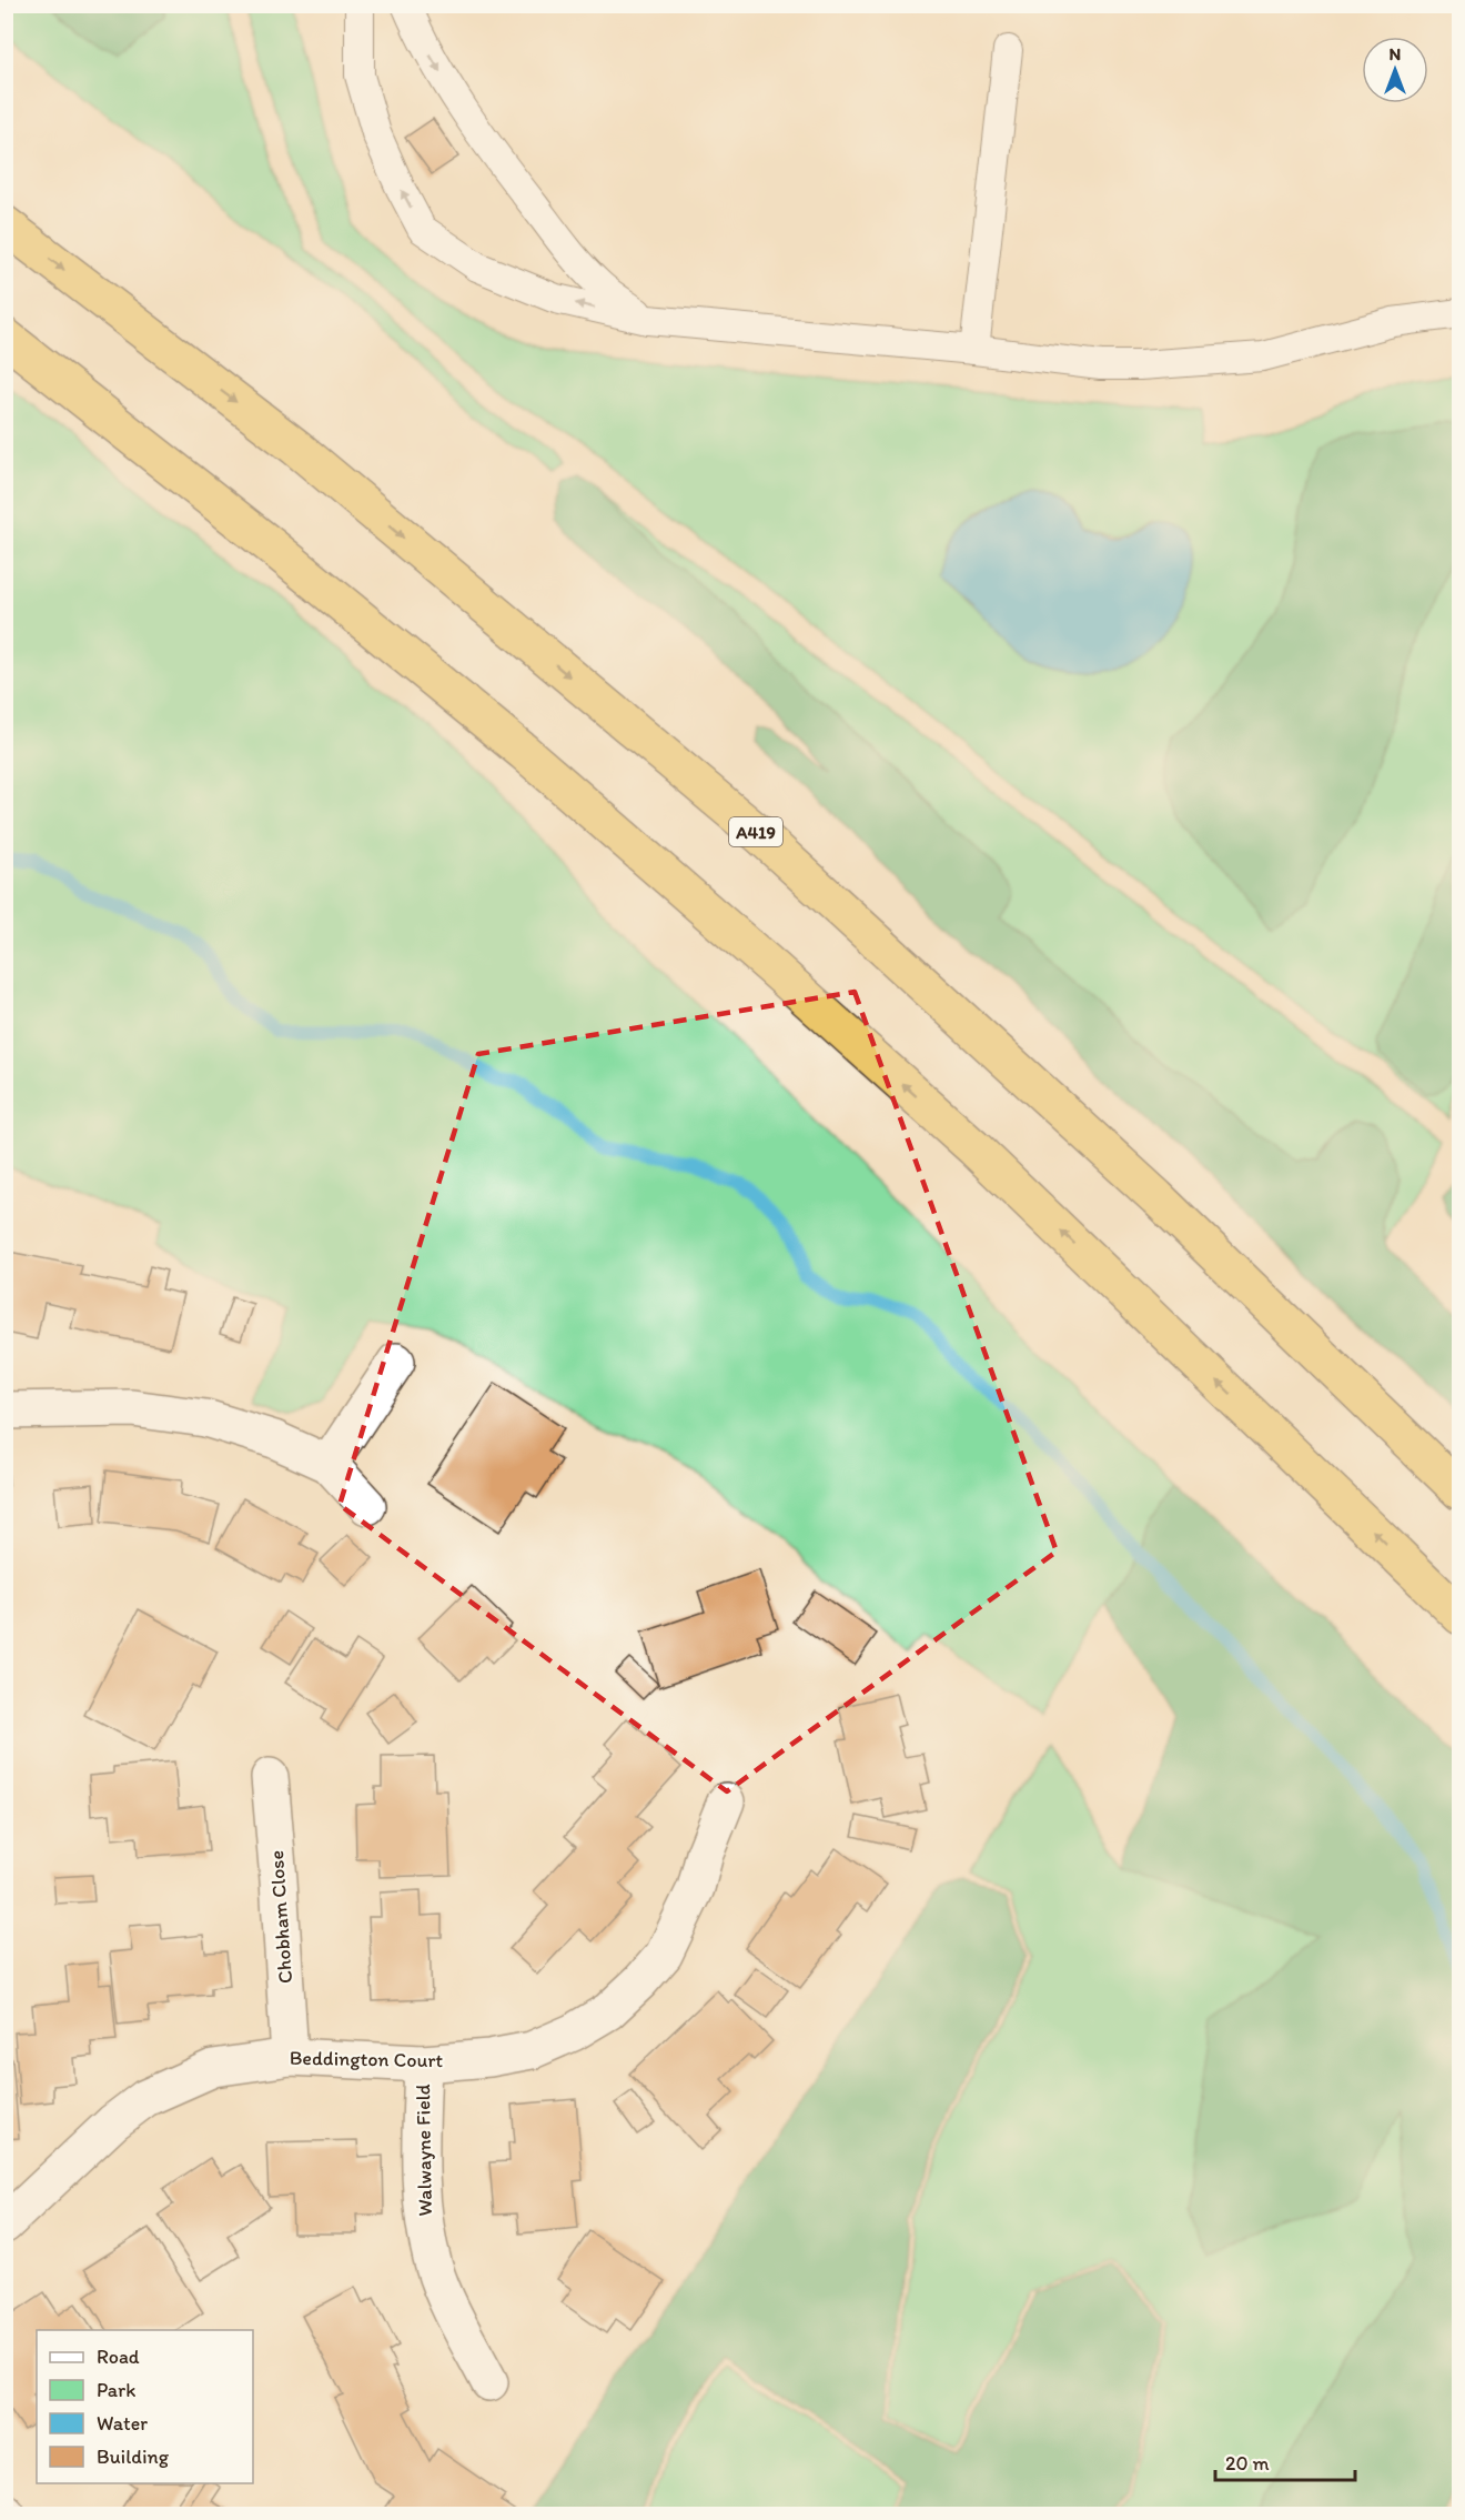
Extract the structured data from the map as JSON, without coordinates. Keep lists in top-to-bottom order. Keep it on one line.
{"streets":{"highway":["A419"],"street":["Chobham Close","Beddington Court","Walwayne Field"]},"crossings":[["Chobham Close","Beddington Court"],["Beddington Court","Walwayne Field"]],"legend":["Road","Park","Water","Building"],"scale_bar":"20 m","north":"top"}
